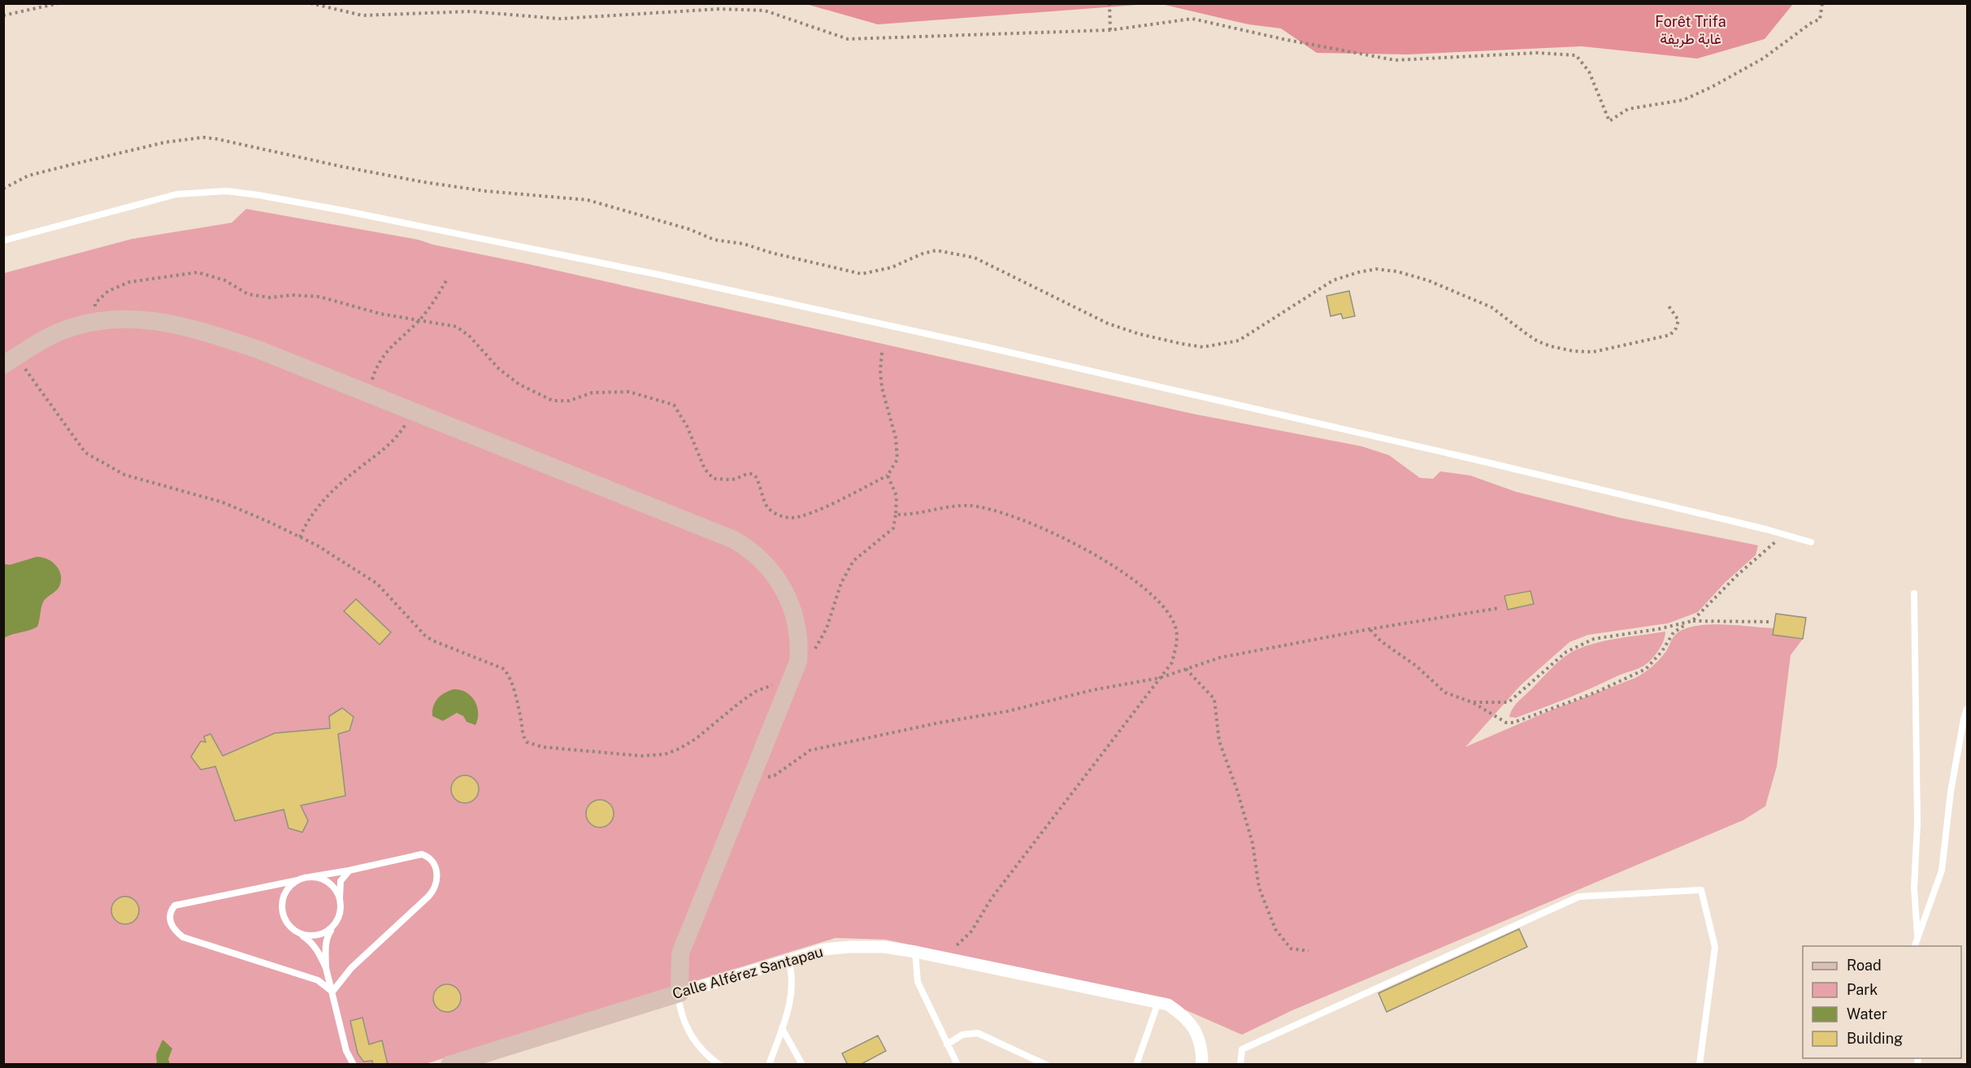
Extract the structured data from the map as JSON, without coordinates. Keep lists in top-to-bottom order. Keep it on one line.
{"streets":{"street":["Calle Alférez Santapau"]},"parks":["Forêt Trifa غابة طريفة"],"legend":["Road","Park","Water","Building"]}
